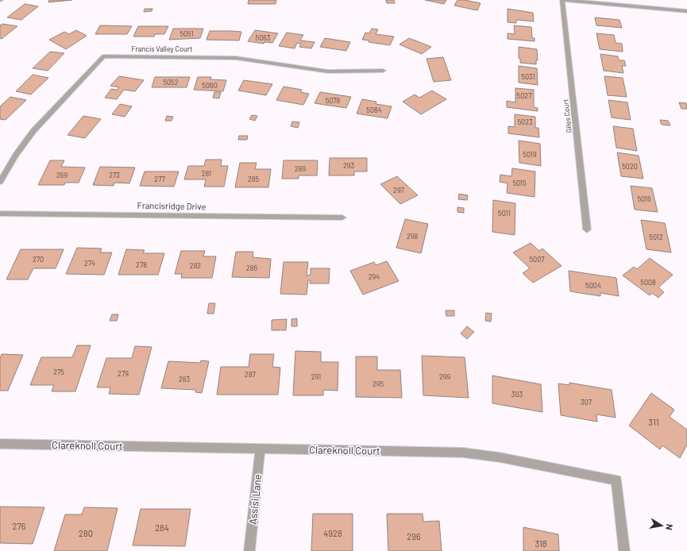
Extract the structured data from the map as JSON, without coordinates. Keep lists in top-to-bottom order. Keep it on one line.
{"streets":{"street":["Francis Valley Court","Giles Court","Francisridge Drive","Clareknoll Court","Assisi Lane"]},"crossings":[["Clareknoll Court","Assisi Lane"]],"house_numbers":["5051","5063","5031","5052","5060","5027","5078","5084","5023","5019","293","5020","289","281","269","273","277","285","5015","297","5016","5011","298","5012","270","5007","274","278","282","286","294","5008","5004","275","279","287","291","299","283","295","303","307","311","276","284","280","4928","296","318"],"north":"right"}
